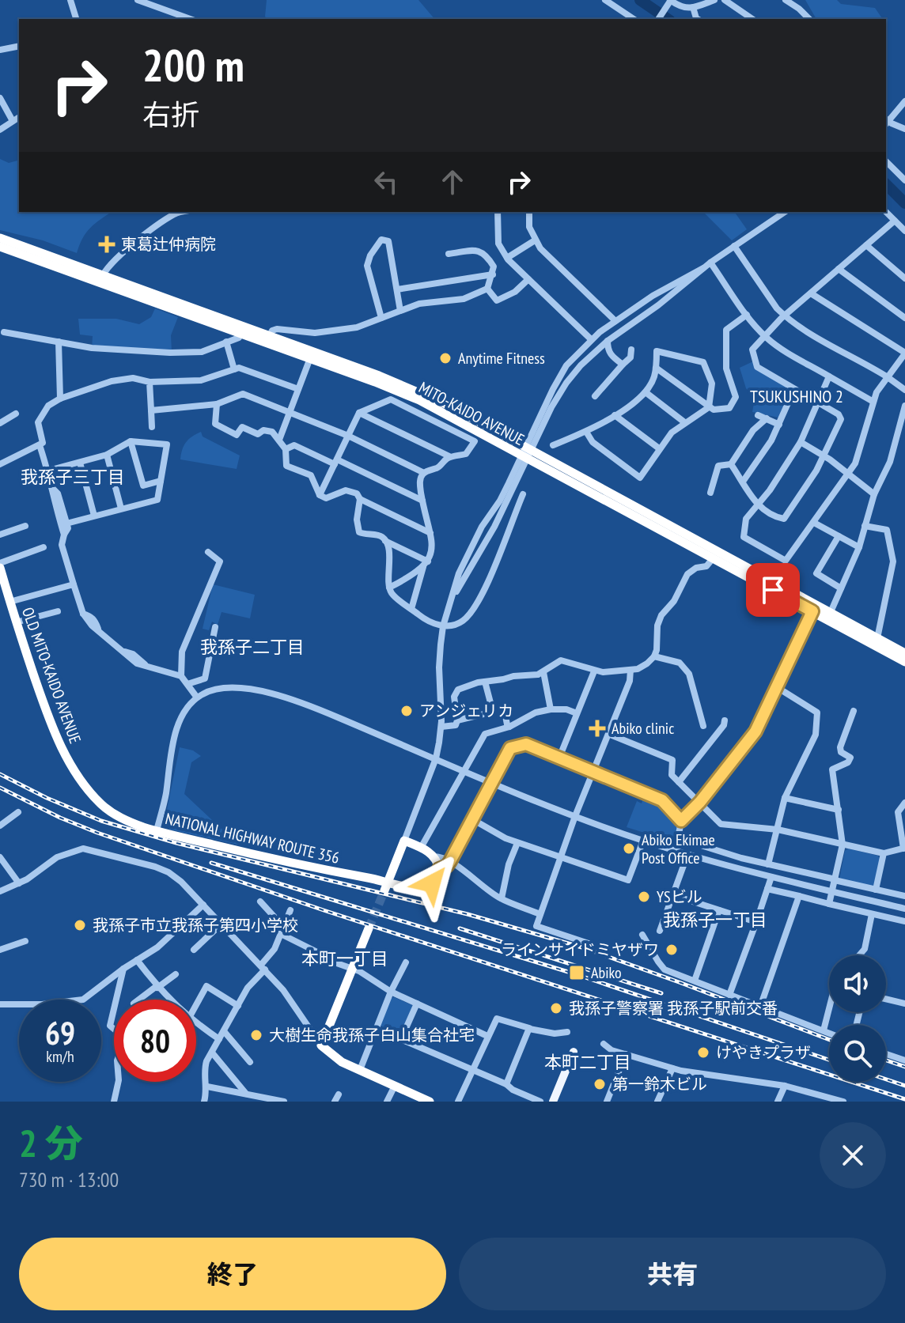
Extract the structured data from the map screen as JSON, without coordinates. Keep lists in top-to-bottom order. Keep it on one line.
{"streets":{"highway":["MITO-KAIDO AVENUE","OLD MITO-KAIDO AVENUE","NATIONAL HIGHWAY ROUTE 356"]},"crossings":[["OLD MITO-KAIDO AVENUE","NATIONAL HIGHWAY ROUTE 356"]],"districts":["TSUKUSHINO 2","我孫子三丁目","我孫子二丁目","我孫子一丁目","本町一丁目","本町二丁目"],"places":{"health":["東葛辻仲病院","Abiko clinic"],"other":["Anytime Fitness","アンジェリカ","Abiko Ekimae Post Office","YSビル","我孫子市立我孫子第四小学校","ラインサイドミヤザワ","我孫子警察署 我孫子駅前交番","大樹生命我孫子白山集合社宅","けやきプラザ","第一鈴木ビル"],"transit":["Abiko"]},"page":{"turn":["200 m","右折"],"speed":"69 km/h","limit":"80","heading":["2 分","730 m · 13:00"],"buttons":["終了","共有"]}}
